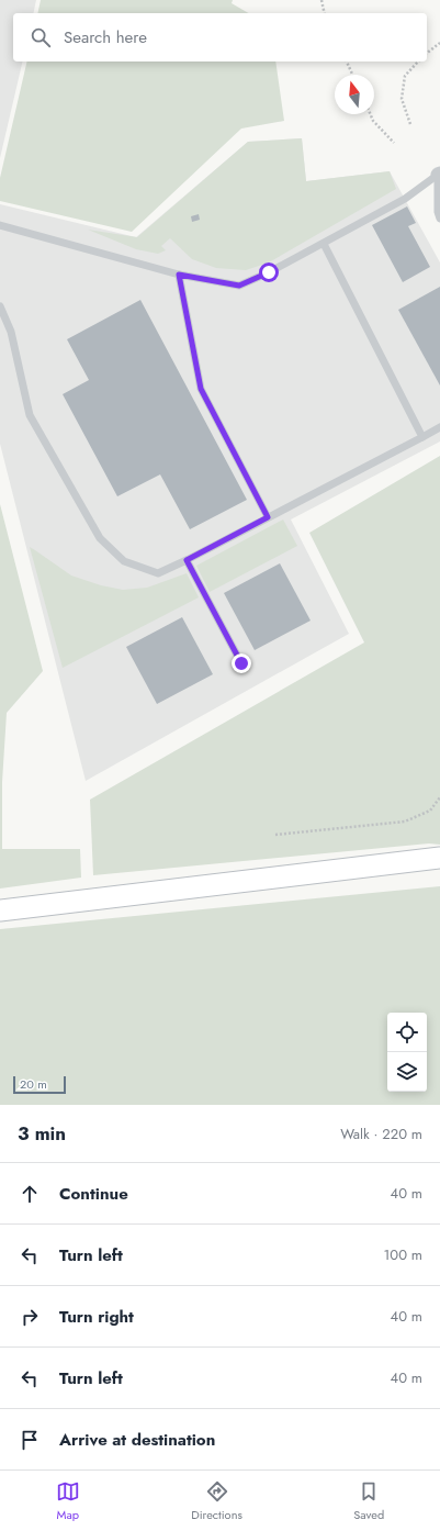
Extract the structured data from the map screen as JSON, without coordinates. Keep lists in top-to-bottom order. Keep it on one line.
{"scale_bar":"20 m","north":"top","page":{"search":"Search here","scale":"20 m","heading":["3 min","Walk · 220 m"],"list":[["Continue","40 m"],["Turn left","100 m"],["Turn right","40 m"],["Turn left","40 m"],"Arrive at destination"],"nav":["Map","Directions","Saved"]}}
